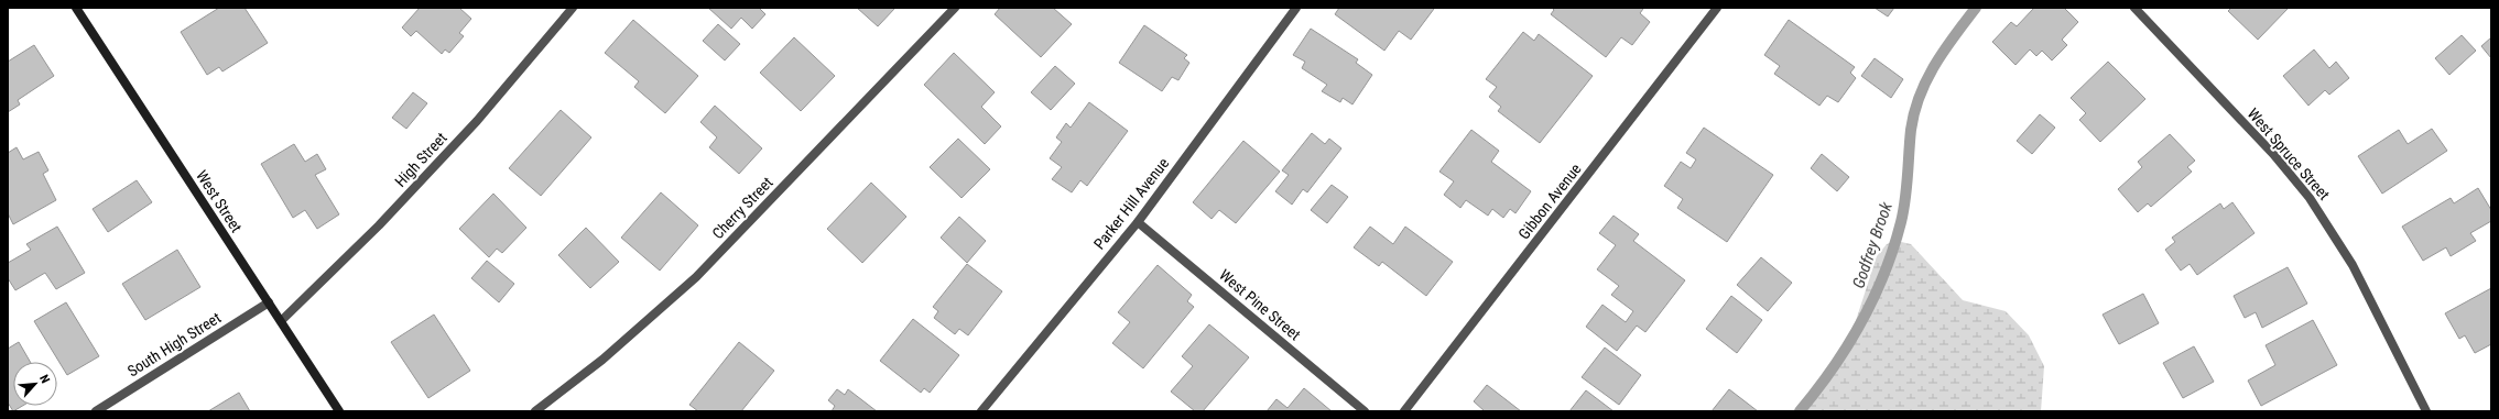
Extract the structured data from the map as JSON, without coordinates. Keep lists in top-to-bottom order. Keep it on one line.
{"streets":{"street":["West Spruce Street","High Street","West Street","Gibbon Avenue","Parker Hill Avenue","Cherry Street","West Pine Street","South High Street"]},"crossings":[["High Street","West Street"],["West Street","South High Street"],["Parker Hill Avenue","West Pine Street"]],"water":["Godfrey Brook"],"north":"top right"}
